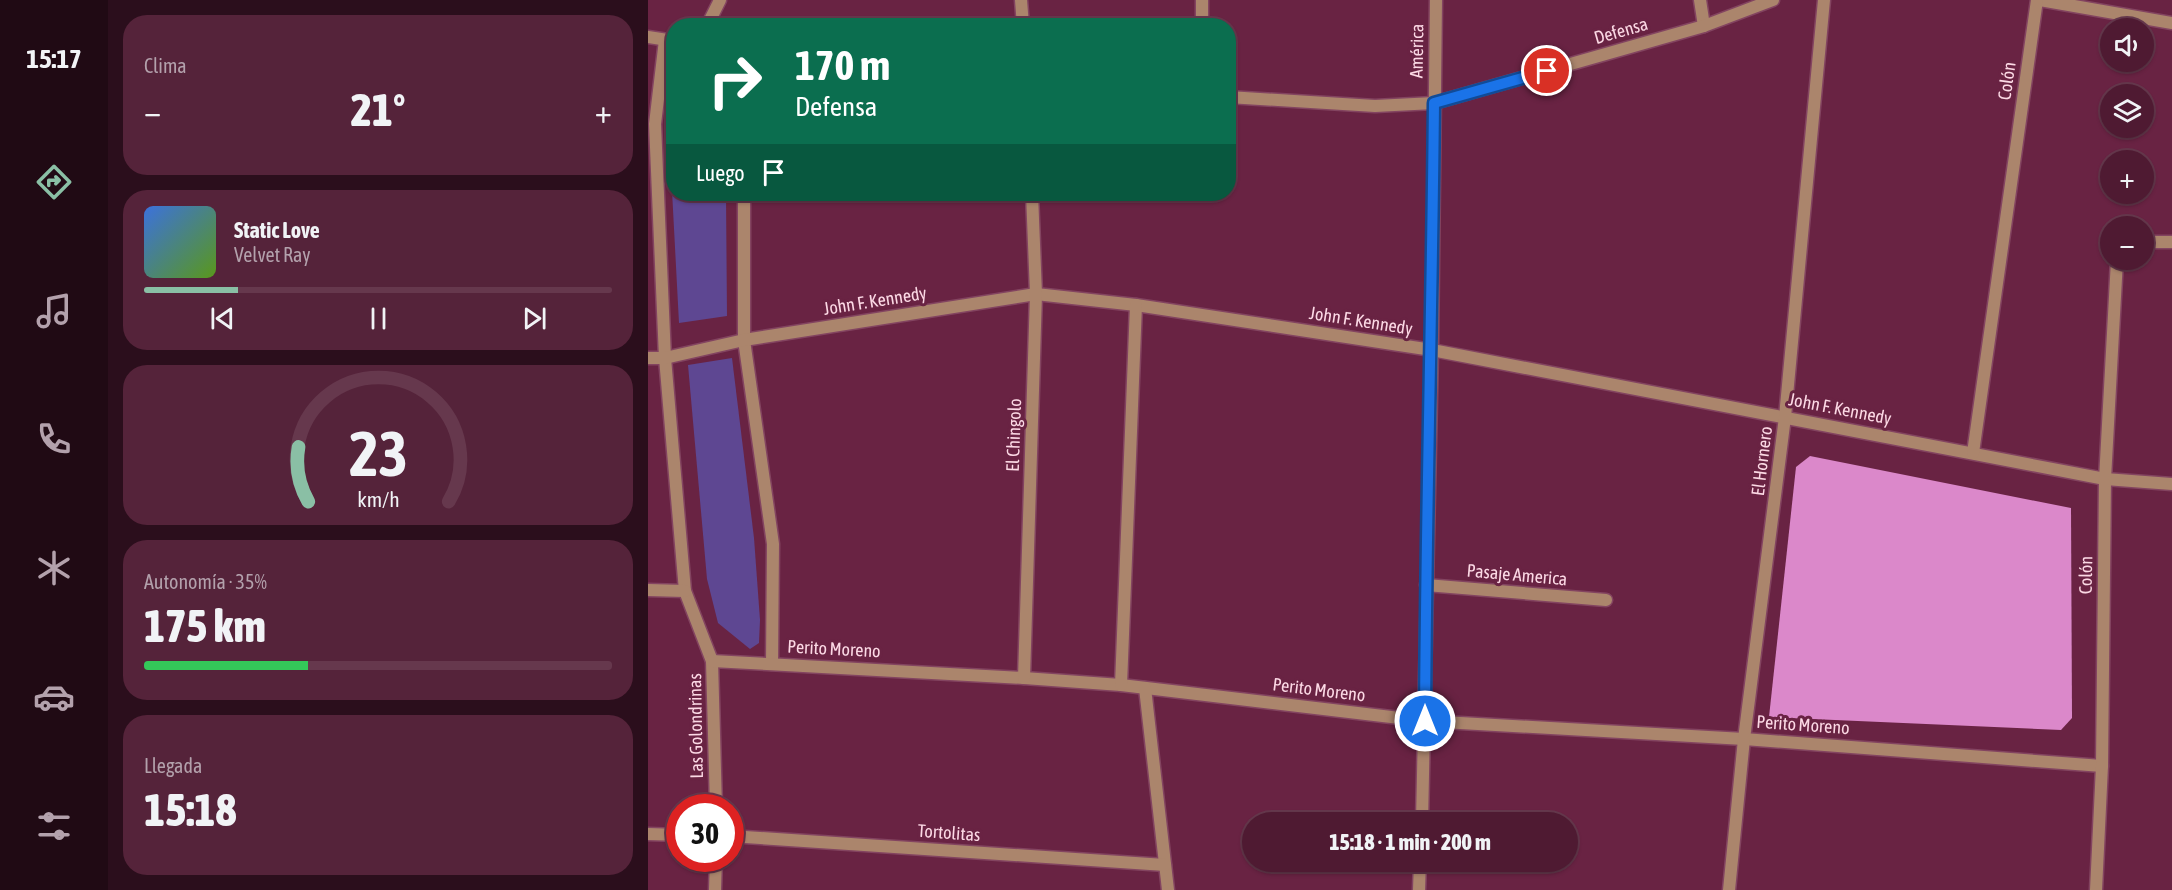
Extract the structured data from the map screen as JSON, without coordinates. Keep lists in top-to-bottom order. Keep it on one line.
{"streets":{"street":["Defensa","América","Colón","John F. Kennedy","El Chingolo","El Hornero","Pasaje America","Perito Moreno","Las Golondrinas","Tortolitas"]},"crossings":[["Defensa","América"],["América","John F. Kennedy"],["América","Pasaje America"],["América","Perito Moreno"],["Colón","John F. Kennedy"],["Colón","Perito Moreno"],["John F. Kennedy","El Chingolo"],["John F. Kennedy","El Hornero"],["John F. Kennedy","Las Golondrinas"],["El Chingolo","Perito Moreno"],["El Hornero","Perito Moreno"],["Perito Moreno","Las Golondrinas"]],"page":{"tabs":"15:17","tile":["Clima",["Autonomía · 35%","175 km"],["Llegada","15:18"]],"map_buttons":["+","−"],"turn":["170 m","Defensa"],"heat":["−","21°","+"],"then":"Luego","song":["Static Love","Velvet Ray"],"limit":"30","trip":"15:18 · 1 min · 200 m","gauge":["23","km/h"]}}
